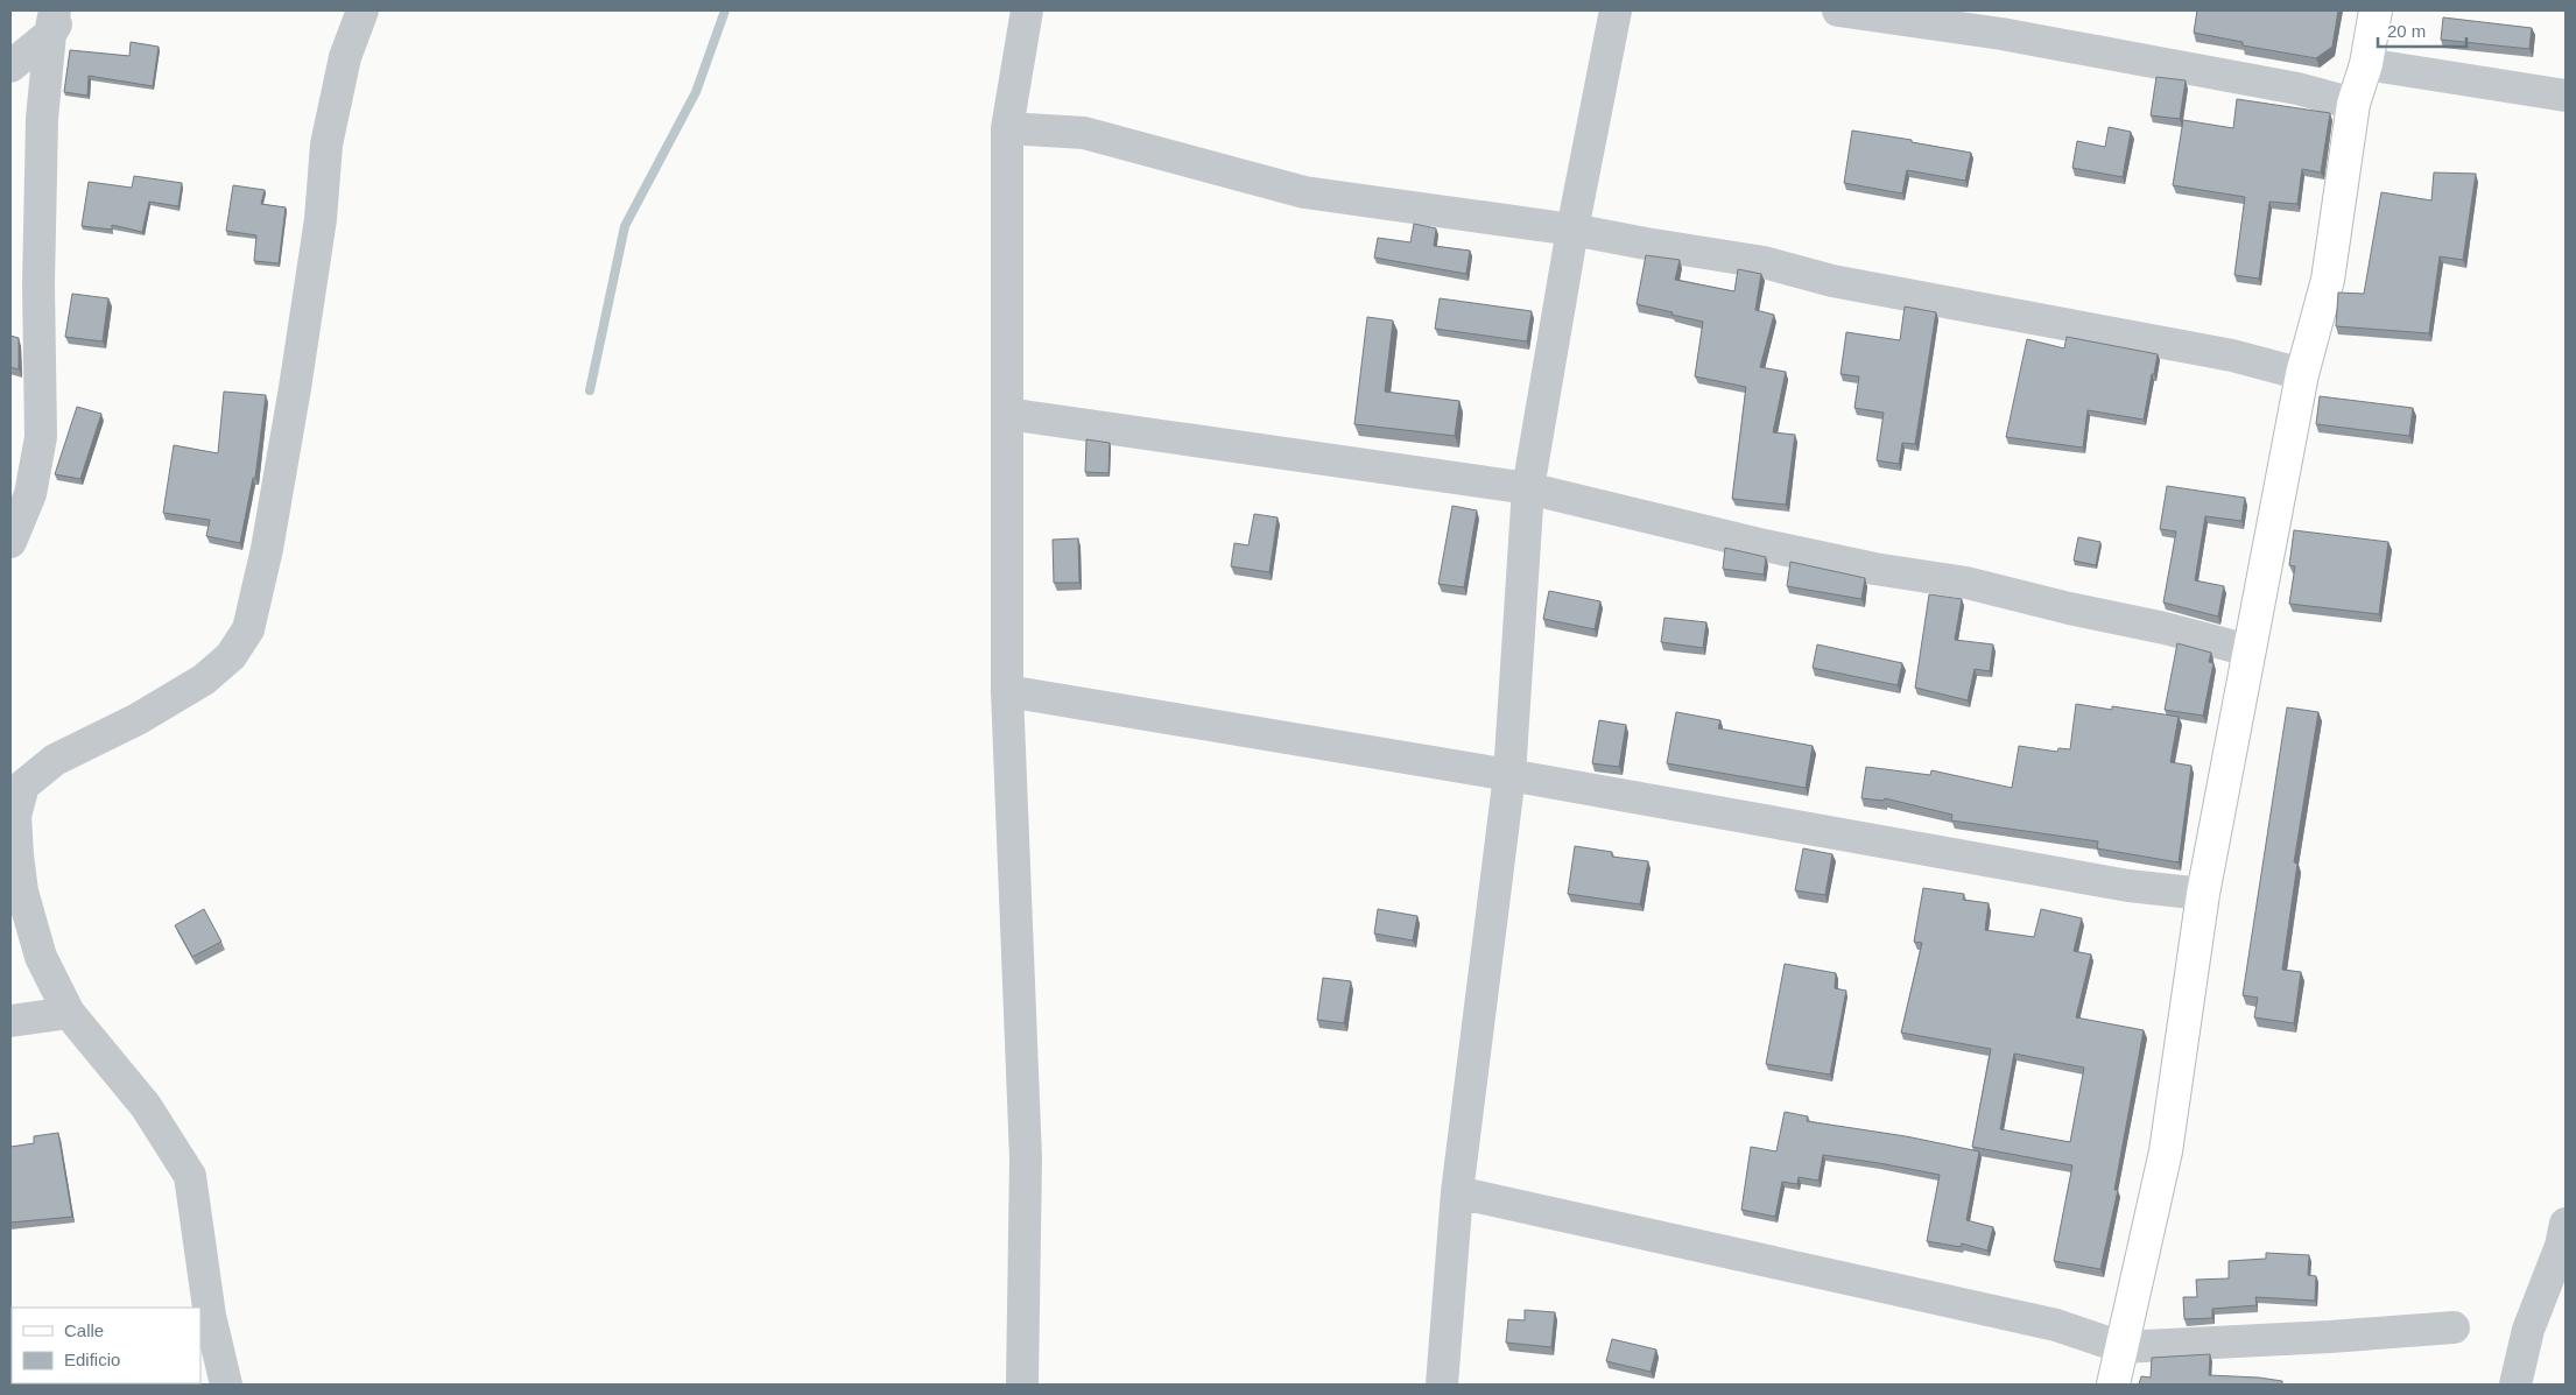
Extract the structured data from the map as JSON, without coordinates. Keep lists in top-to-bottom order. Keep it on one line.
{"legend":["Calle","Edificio"],"scale_bar":"20 m"}
